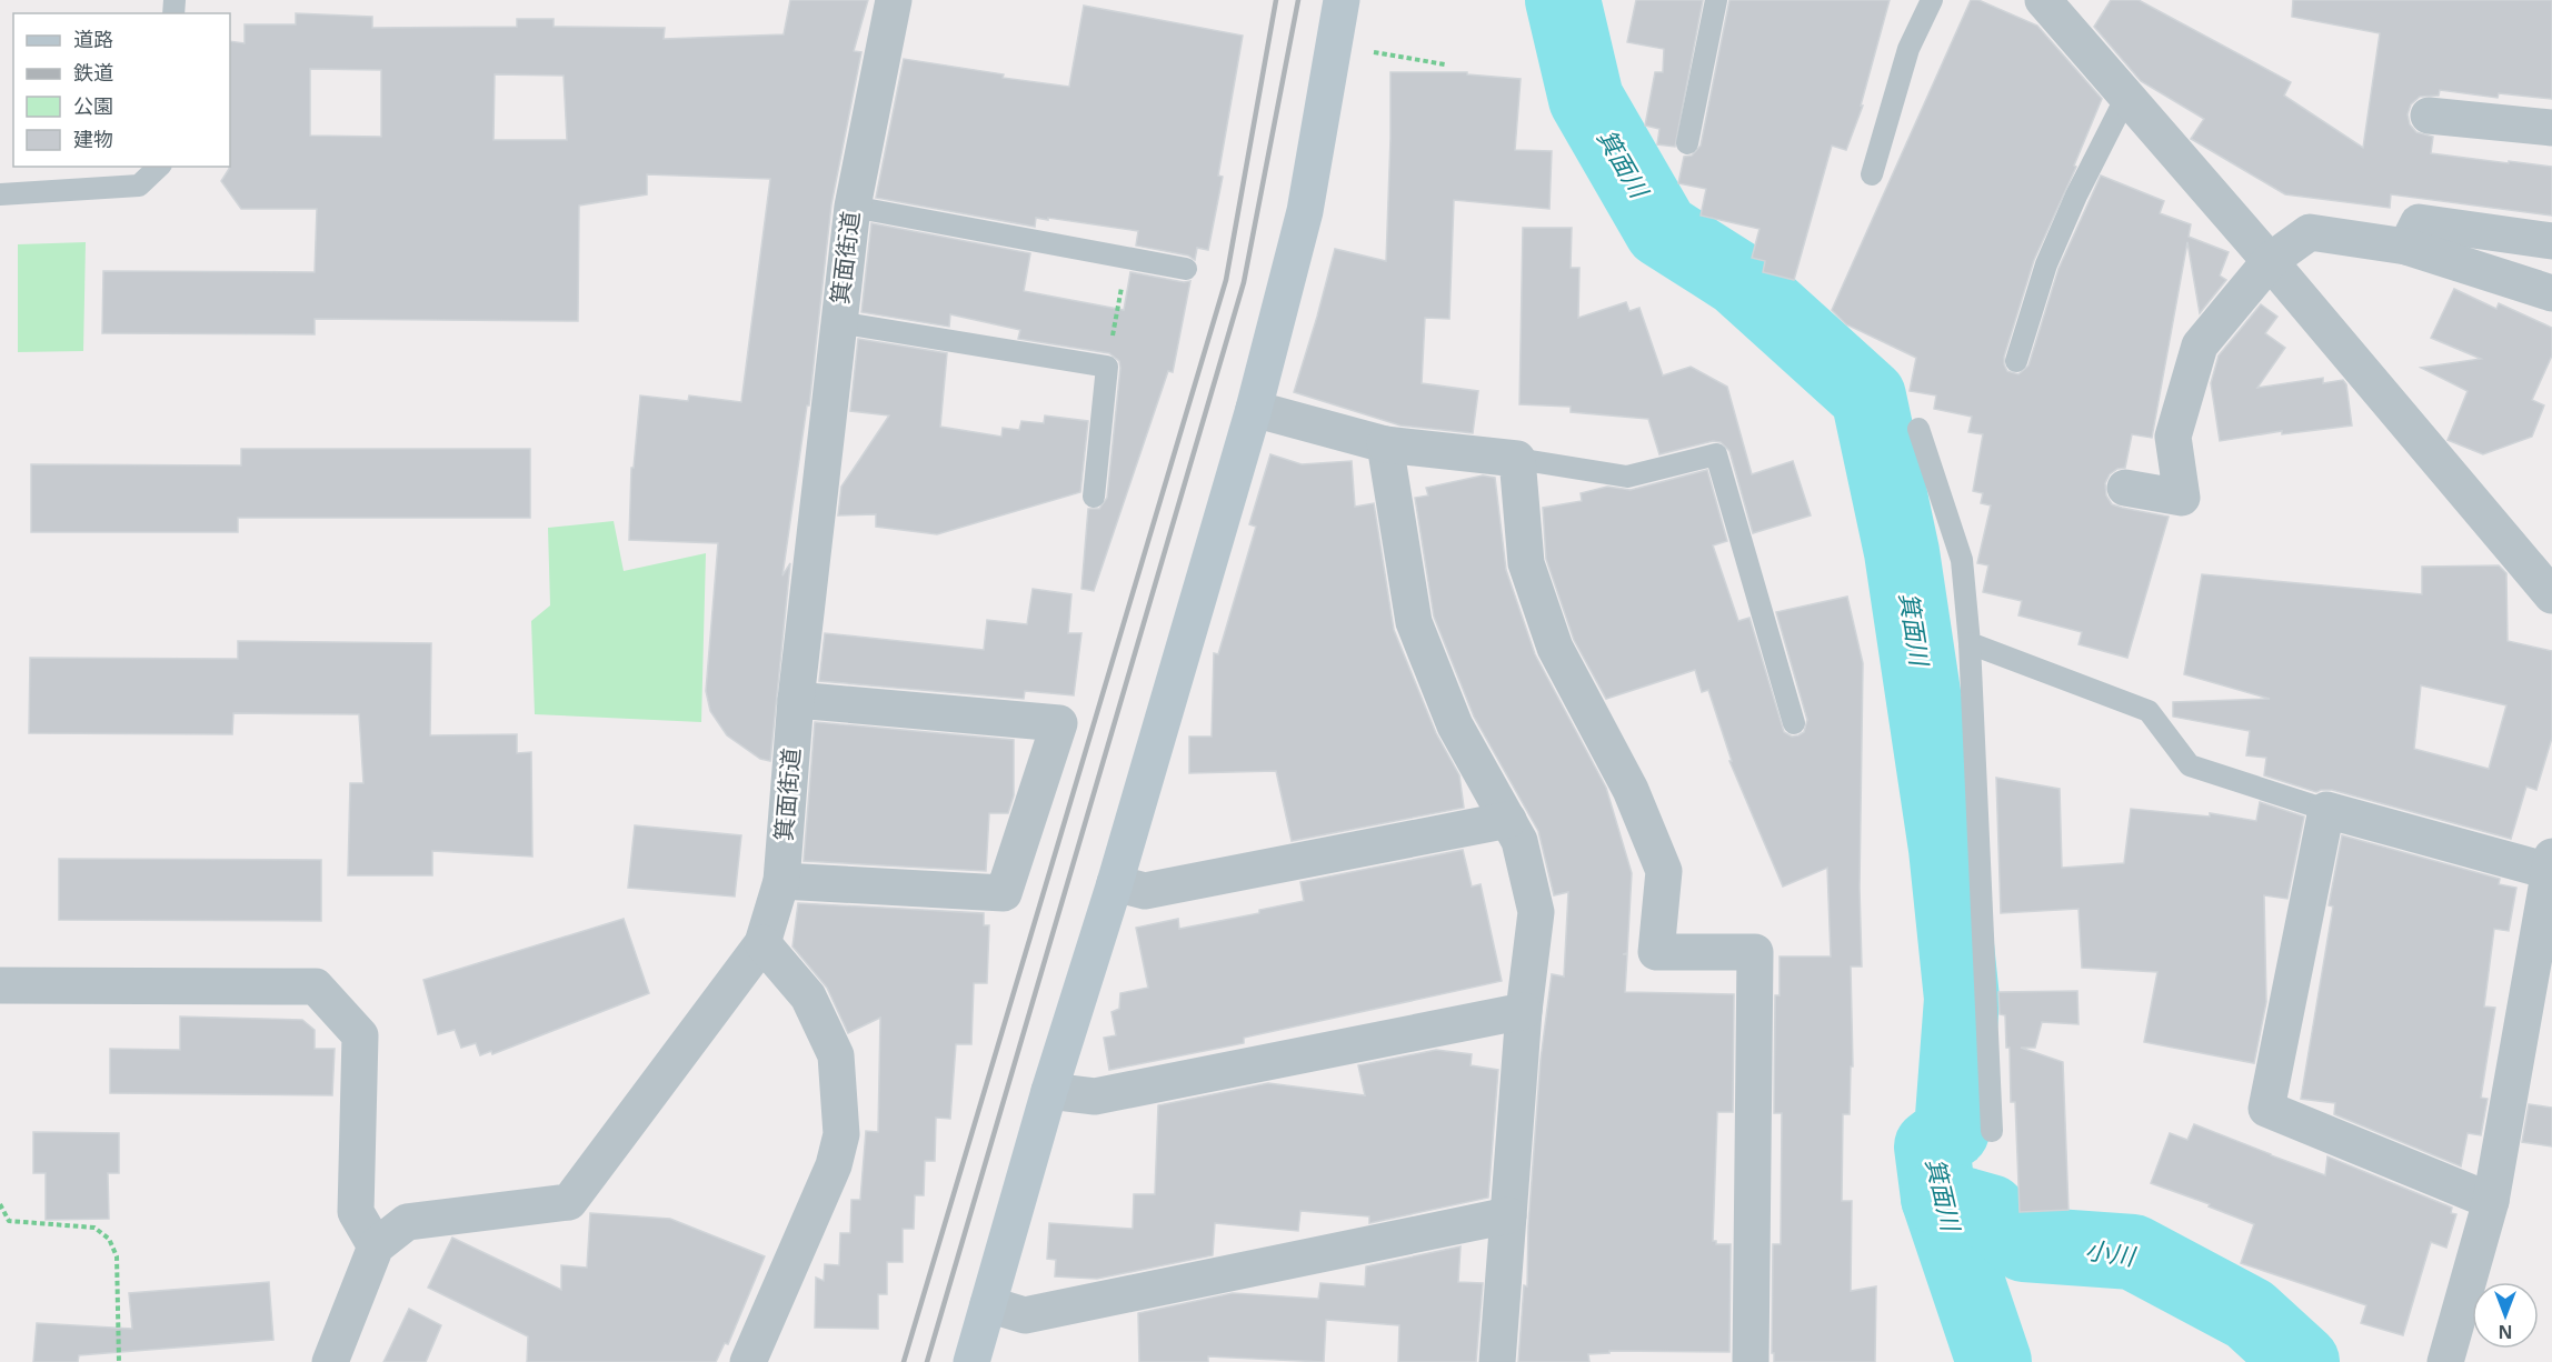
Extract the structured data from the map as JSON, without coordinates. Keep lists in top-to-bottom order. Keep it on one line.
{"streets":{"street":["箕面街道"]},"water":["箕面川","小川"],"legend":["道路","鉄道","公園","建物"],"north":"bottom"}
